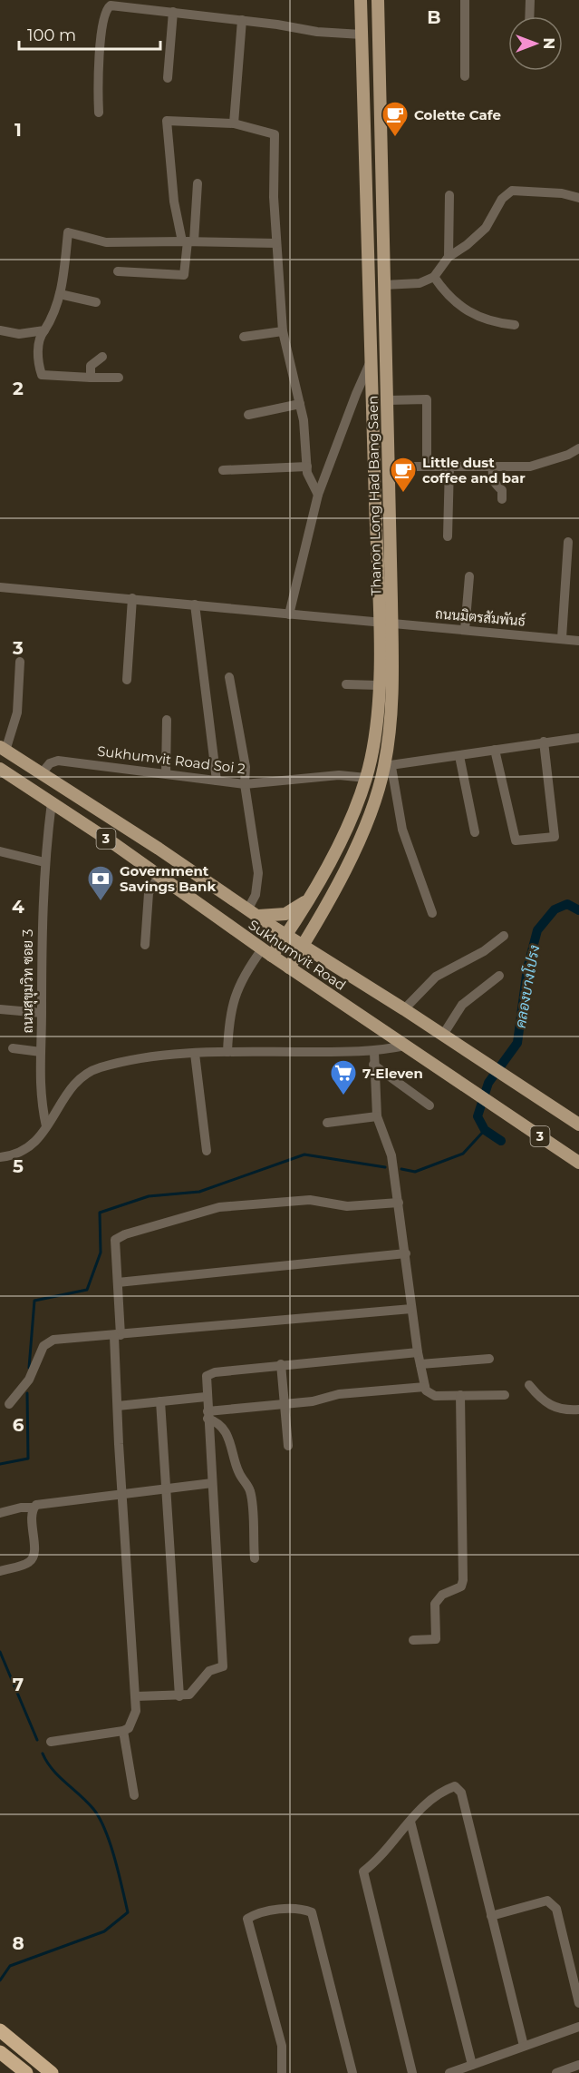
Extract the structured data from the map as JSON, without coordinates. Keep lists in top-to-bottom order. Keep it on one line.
{"streets":{"main road":["Thanon Long Had Bang Saen","3","Sukhumvit Road"],"street":["ถนนมิตรสัมพันธ์","Sukhumvit Road Soi 2","ถนนสุขุมวิท ซอย 3"]},"crossings":[["Thanon Long Had Bang Saen","ถนนมิตรสัมพันธ์"],["Thanon Long Had Bang Saen","Sukhumvit Road Soi 2"],["Thanon Long Had Bang Saen","Sukhumvit Road"],["Sukhumvit Road Soi 2","Sukhumvit Road"],["Sukhumvit Road","ถนนสุขุมวิท ซอย 3"]],"water":["คลองบางโปรง"],"places":{"cafe":["Colette Cafe","Little dust coffee and bar"],"bank":["Government Savings Bank"],"supermarket":["7-Eleven"]},"scale_bar":"100 m","north":"right","grid":{"columns":["B"],"rows":["1","2","3","4","5","6","7","8"]}}
